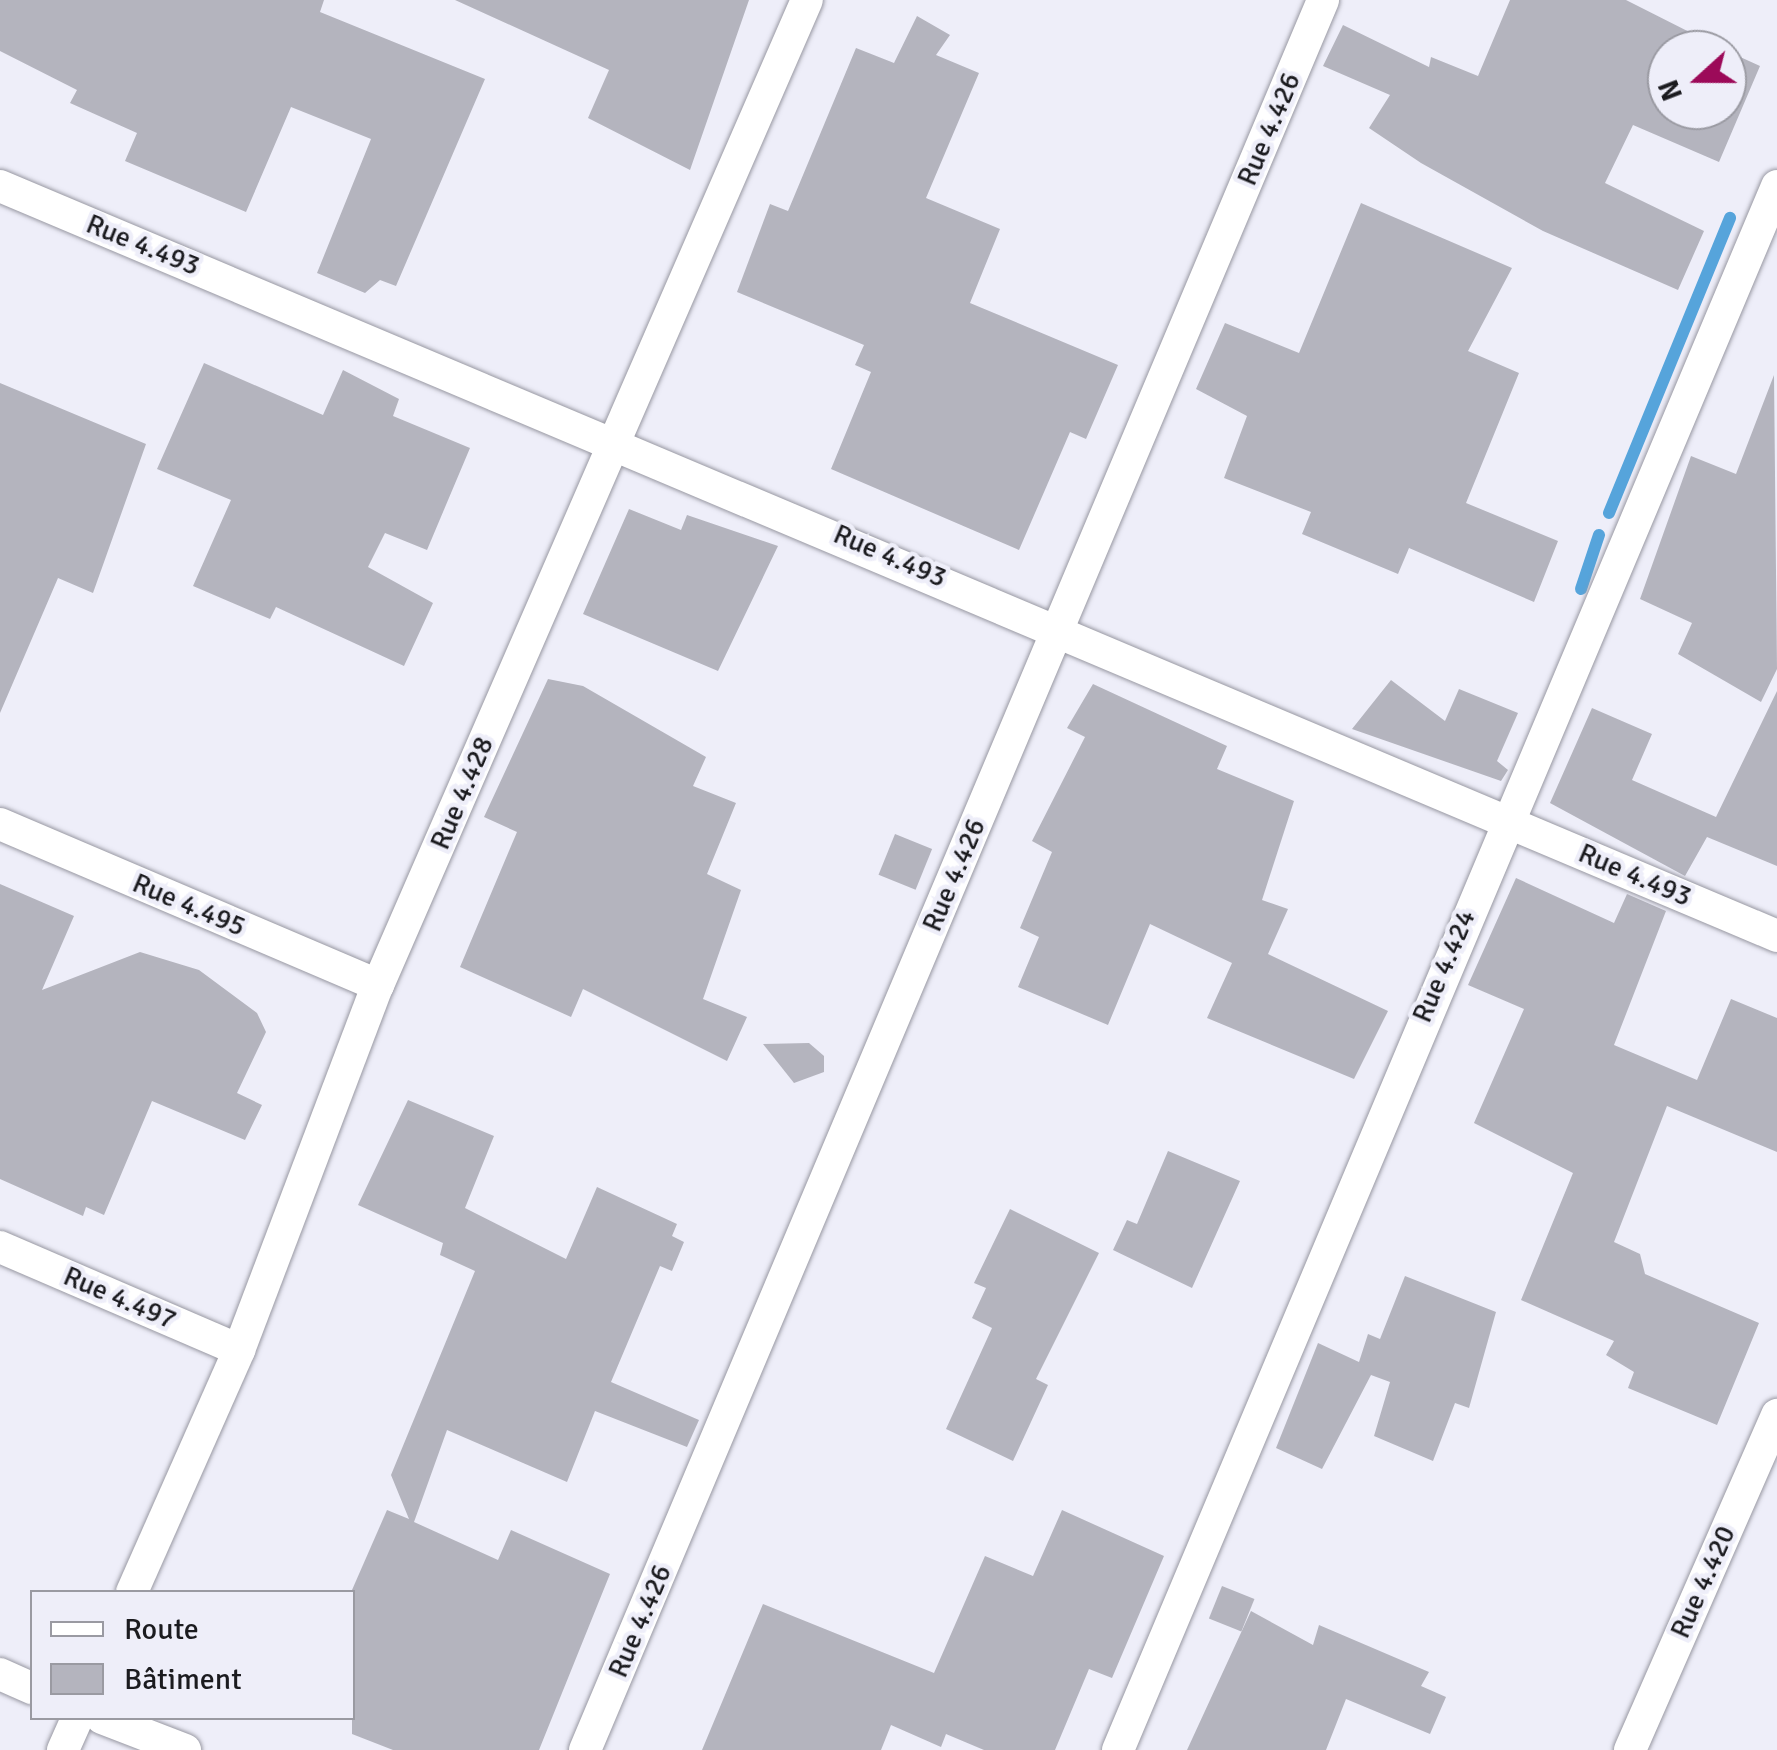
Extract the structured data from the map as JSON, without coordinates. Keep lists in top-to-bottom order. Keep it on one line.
{"streets":{"street":["Rue 4.426","Rue 4.493","Rue 4.428","Rue 4.495","Rue 4.424","Rue 4.497","Rue 4.420"]},"crossings":[["Rue 4.426","Rue 4.493"],["Rue 4.493","Rue 4.428"],["Rue 4.493","Rue 4.424"],["Rue 4.428","Rue 4.495"],["Rue 4.428","Rue 4.497"]],"legend":["Route","Bâtiment"],"north":"left"}
